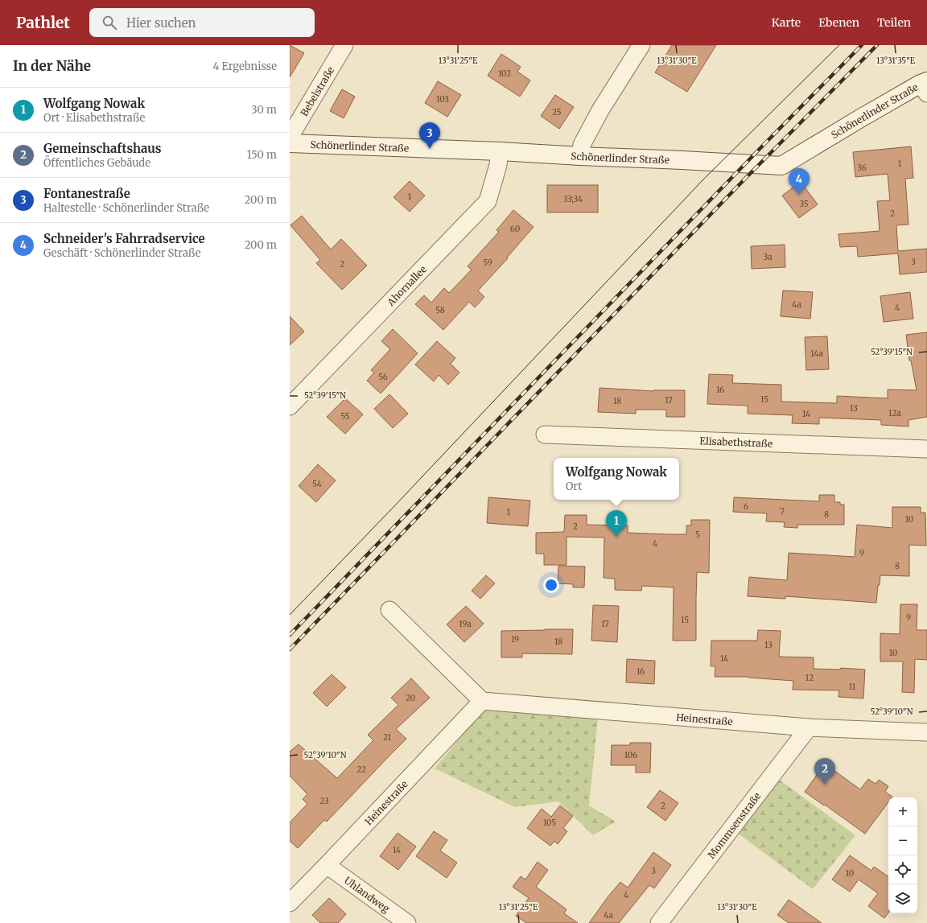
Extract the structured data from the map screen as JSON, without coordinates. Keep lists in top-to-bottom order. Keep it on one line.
{"streets":{"street":["Bebelstraße","Schönerlinder Straße","Ahornallee","Elisabethstraße","Heinestraße","Mommsenstraße","Uhlandweg"]},"crossings":[["Schönerlinder Straße","Ahornallee"],["Heinestraße","Mommsenstraße"],["Heinestraße","Uhlandweg"]],"house_numbers":["102","103","25","1","36","1","33;34","35","2","60","3a","3","59","2","4a","4","58","14a","56","16","15","17","18","13","12a","14","55","54","6","7","1","8","10","2","5","4","9","8","9","15","19a","17","19","18","13","10","14","16","12","11","20","21","106","22","23","2","105","14","3","10","4","4a"],"page":{"header":"Pathlet","search":"Hier suchen","nav":["Karte","Ebenen","Teilen"],"heading":["In der Nähe","4 Ergebnisse"],"list":[{"mark":"1","name":"Wolfgang Nowak","note":"Ort · Elisabethstraße","value":"30 m"},{"mark":"2","name":"Gemeinschaftshaus","note":"Öffentliches Gebäude","value":"150 m"},{"mark":"3","name":"Fontanestraße","note":"Haltestelle · Schönerlinder Straße","value":"200 m"},{"mark":"4","name":"Schneider's Fahrradservice","note":"Geschäft · Schönerlinder Straße","value":"200 m"}],"pins":["3","4","1","2"],"popup":["Wolfgang Nowak","Ort"],"map_buttons":["+","−"]},"coordinates":["13°31'25\"E","13°31'30\"E","13°31'35\"E","52°39'15\"N","52°39'10\"N"]}
